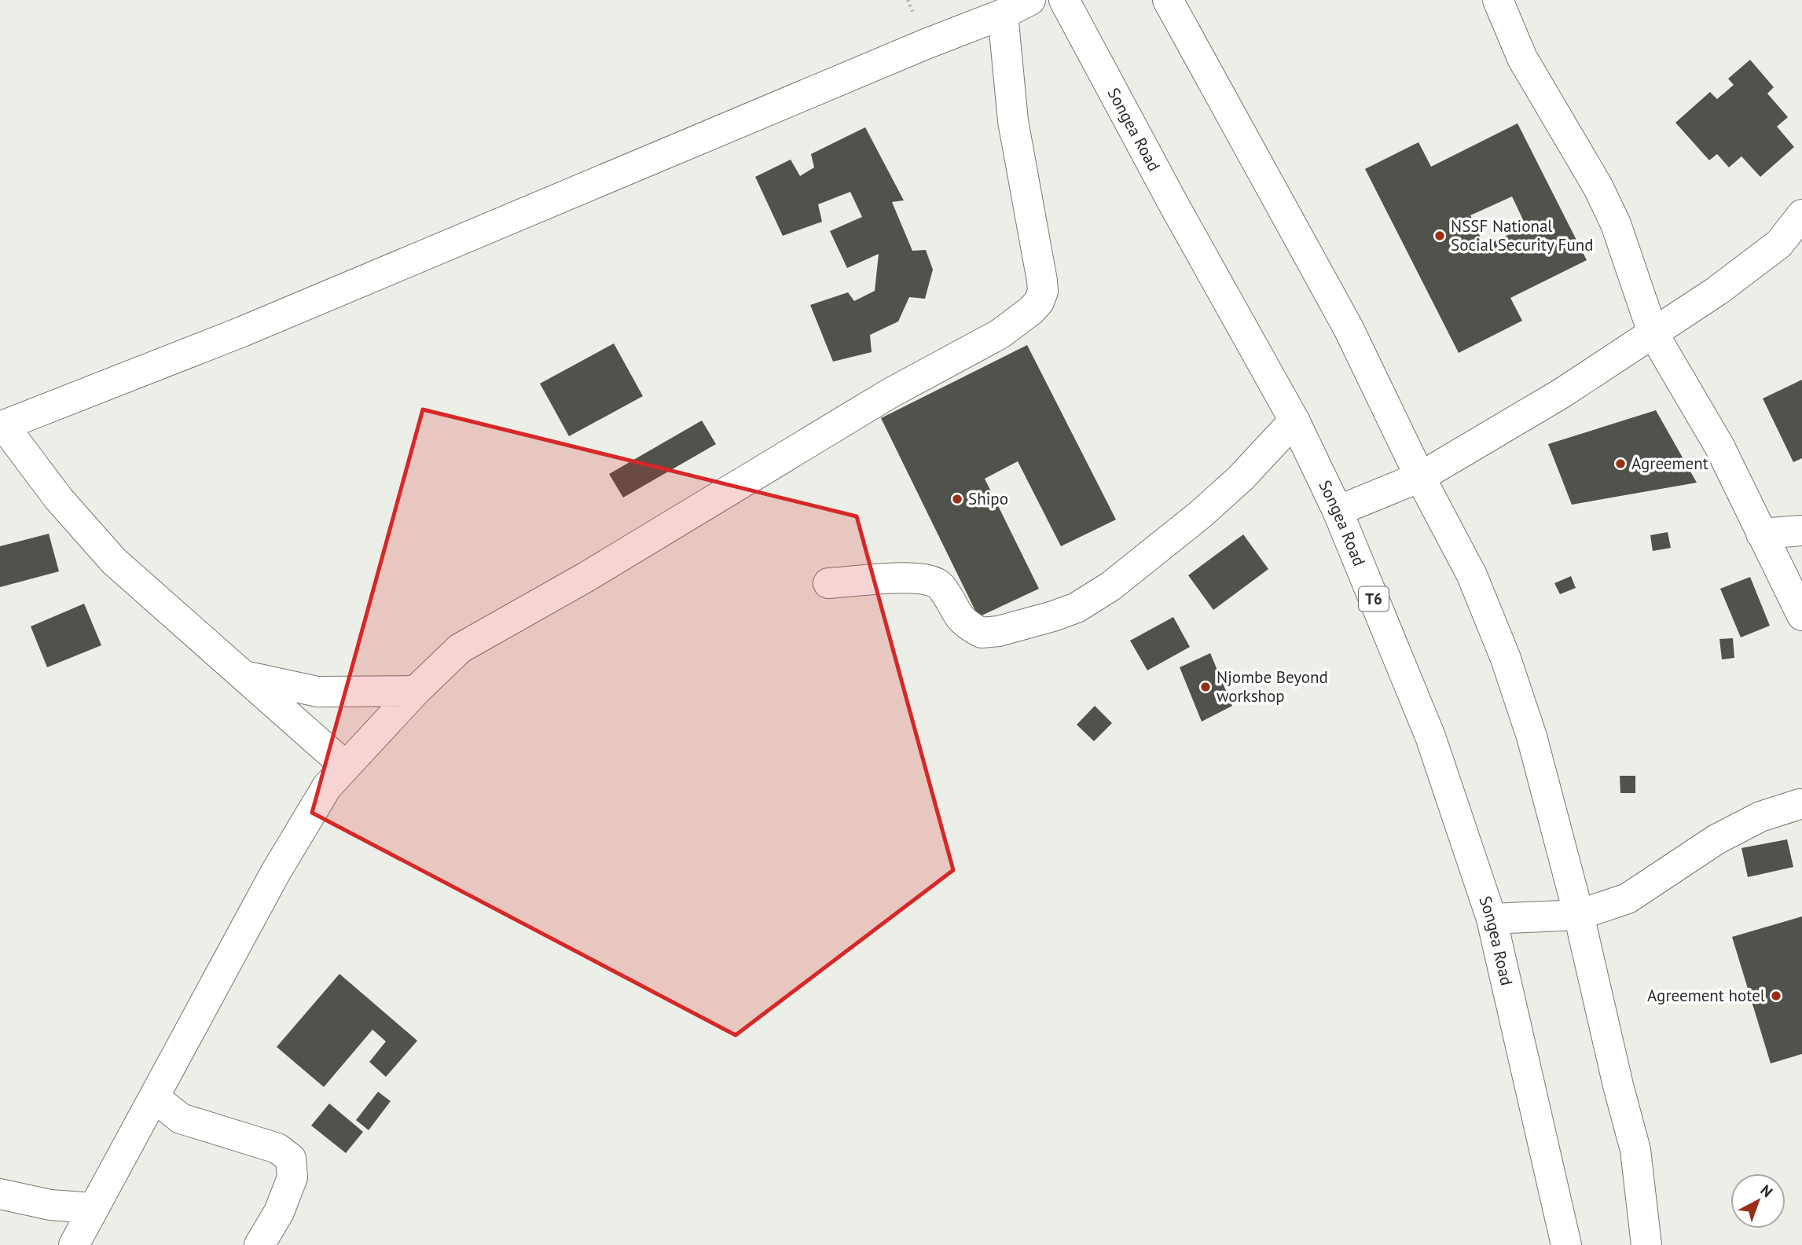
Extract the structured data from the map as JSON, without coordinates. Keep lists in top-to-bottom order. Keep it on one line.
{"streets":{"main road":["Songea Road","T6"]},"places":["NSSF National Social Security Fund","Agreement","Shipo","Njombe Beyond workshop","Agreement hotel"],"north":"top right"}
